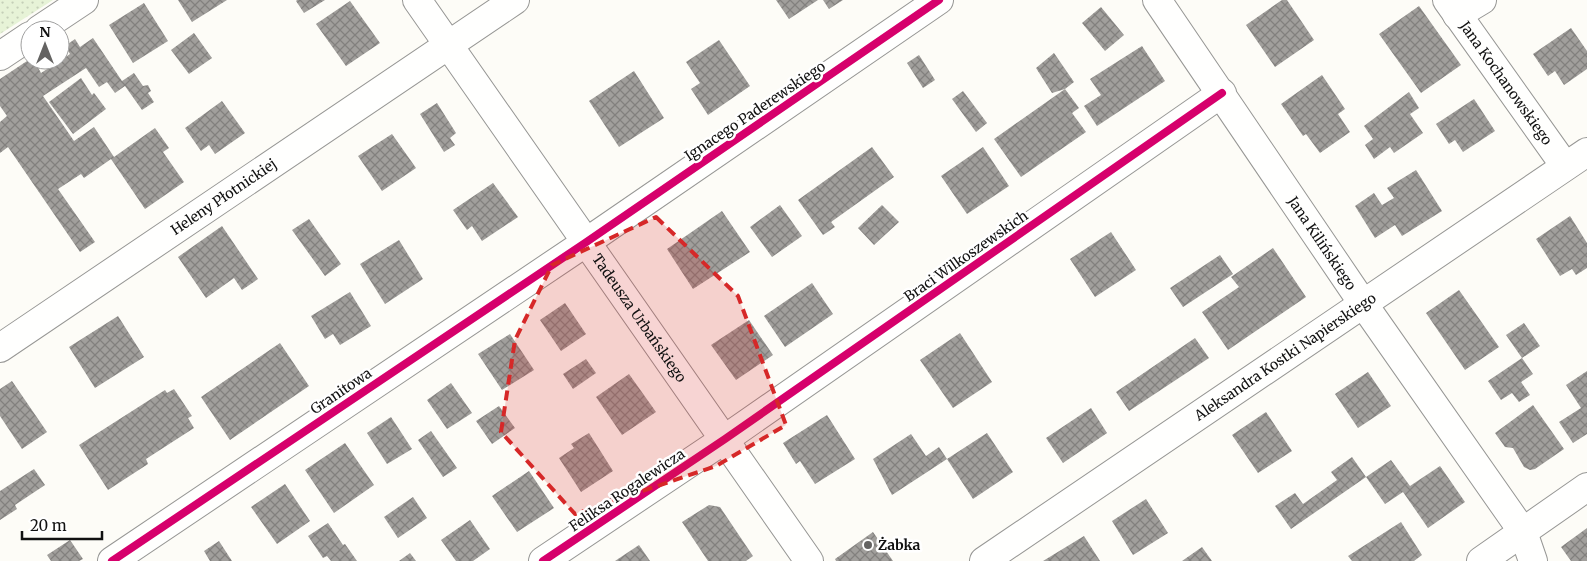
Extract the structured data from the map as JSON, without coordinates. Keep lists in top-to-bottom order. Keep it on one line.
{"streets":{"street":["Jana Kochanowskiego","Ignacego Paderewskiego","Heleny Płotnickiej","Jana Kilińskiego","Braci Wilkoszewskich","Tadeusza Urbańskiego","Aleksandra Kostki Napierskiego","Granitowa","Feliksa Rogalewicza"]},"crossings":[["Jana Kochanowskiego","Aleksandra Kostki Napierskiego"],["Ignacego Paderewskiego","Tadeusza Urbańskiego"],["Ignacego Paderewskiego","Granitowa"],["Heleny Płotnickiej","Tadeusza Urbańskiego"],["Jana Kilińskiego","Braci Wilkoszewskich"],["Jana Kilińskiego","Aleksandra Kostki Napierskiego"],["Braci Wilkoszewskich","Tadeusza Urbańskiego"],["Braci Wilkoszewskich","Feliksa Rogalewicza"],["Tadeusza Urbańskiego","Granitowa"],["Tadeusza Urbańskiego","Feliksa Rogalewicza"]],"places":["Żabka"],"scale_bar":"20 m","north":"top"}
